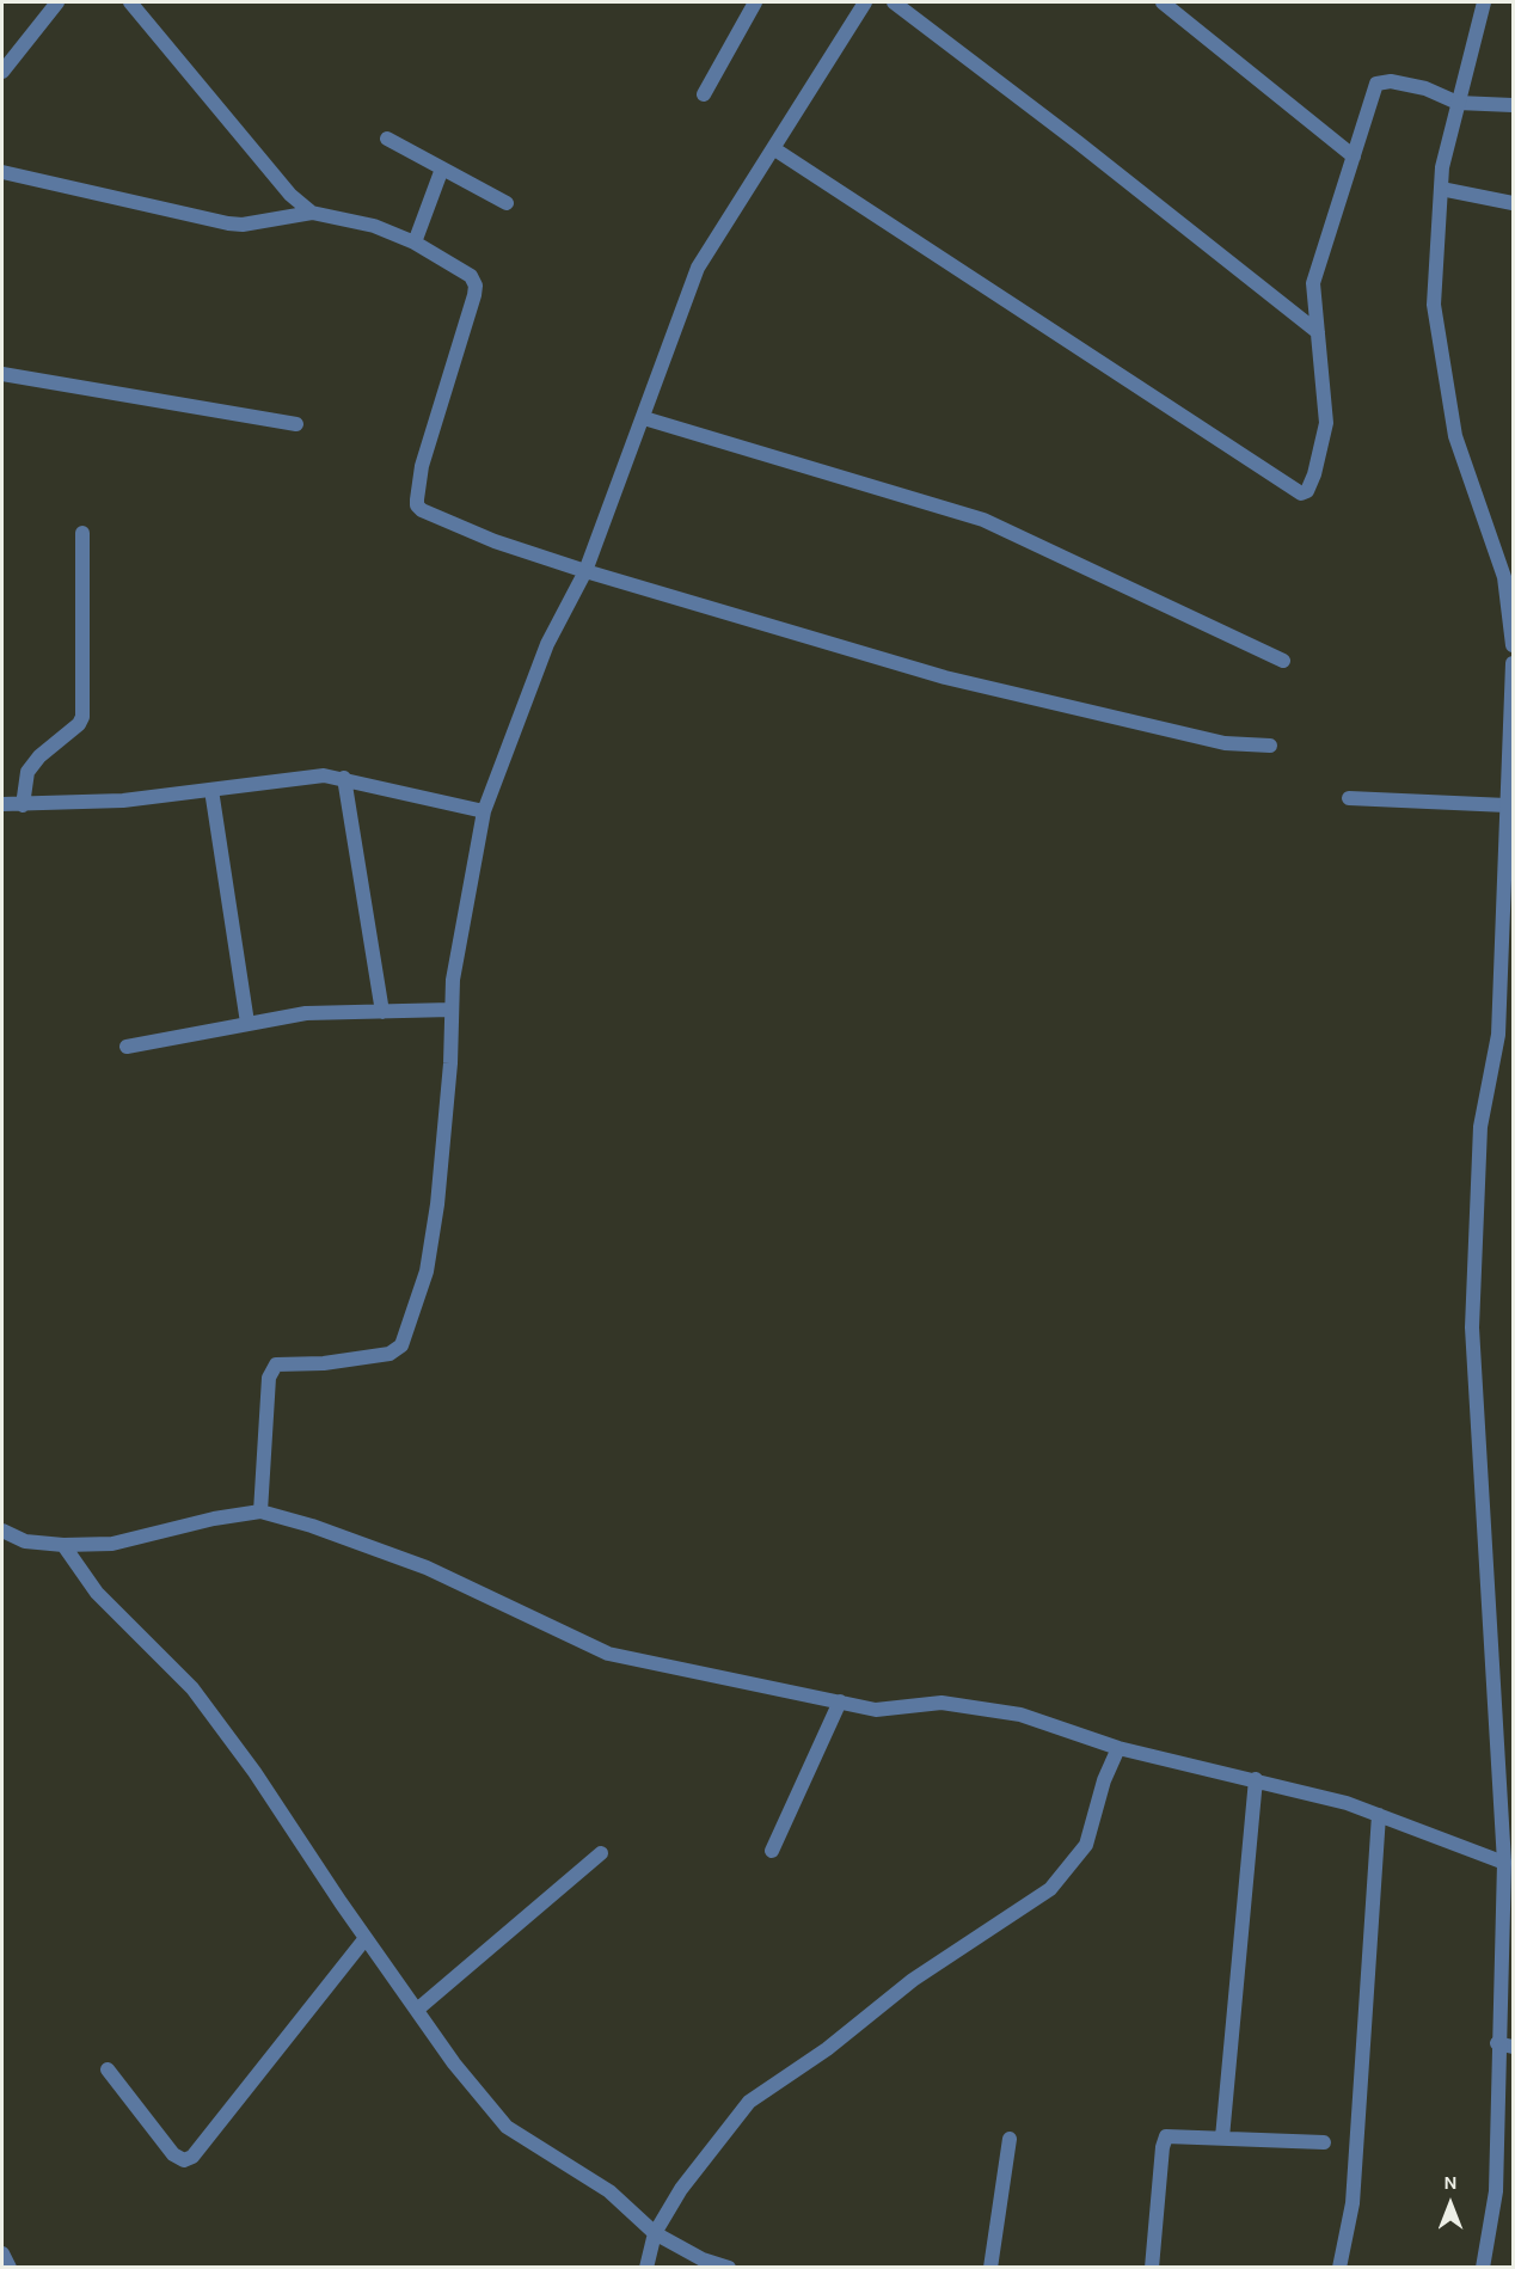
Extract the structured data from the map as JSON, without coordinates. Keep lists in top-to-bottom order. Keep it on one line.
{"north":"top"}
